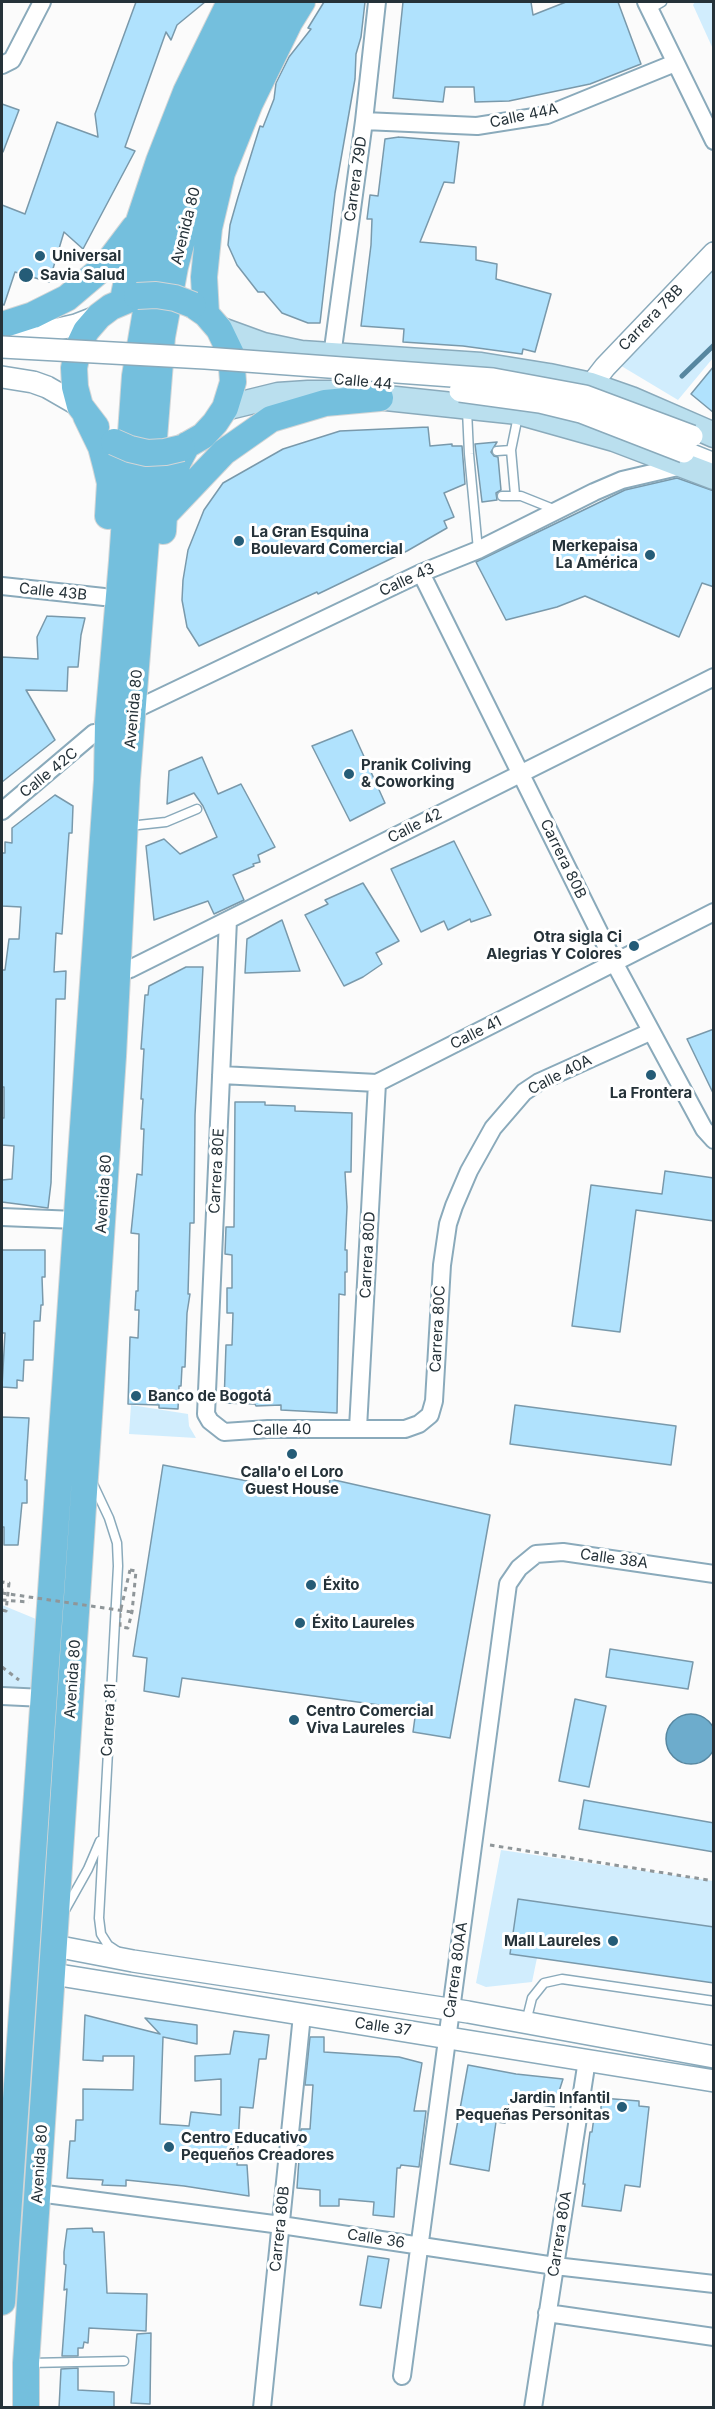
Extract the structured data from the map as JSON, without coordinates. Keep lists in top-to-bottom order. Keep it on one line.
{"streets":{"main road":["Avenida 80","Calle 44"],"street":["Calle 44A","Carrera 79D","Carrera 78B","Calle 43","Calle 43B","Calle 42C","Calle 42","Carrera 80B","Calle 41","Calle 40A","Carrera 80E","Carrera 80D","Carrera 80C","Calle 40","Calle 38A","Carrera 80AA","Calle 37","Carrera 80A","Calle 36"],"lane":["Carrera 81"]},"crossings":[["Calle 44A","Carrera 79D"],["Carrera 79D","Calle 44"],["Avenida 80","Calle 43"],["Avenida 80","Calle 42"],["Avenida 80","Carrera 81"],["Avenida 80","Calle 37"],["Avenida 80","Calle 36"],["Carrera 78B","Calle 44"],["Calle 44","Calle 43"],["Calle 43","Carrera 80B"],["Calle 42","Carrera 80B"],["Calle 42","Carrera 80E"],["Carrera 80B","Calle 41"],["Carrera 80B","Calle 40A"],["Carrera 80B","Calle 37"],["Carrera 80B","Calle 36"],["Calle 41","Carrera 80E"],["Calle 41","Carrera 80D"],["Calle 40A","Carrera 80C"],["Carrera 80E","Calle 40"],["Carrera 80D","Carrera 80C"],["Carrera 80D","Calle 40"],["Carrera 80C","Calle 40"],["Calle 38A","Carrera 80AA"],["Carrera 81","Calle 37"],["Carrera 80AA","Calle 37"],["Carrera 80AA","Calle 36"],["Calle 37","Carrera 80A"],["Carrera 80A","Calle 36"]],"places":["Universal","Savia Salud","La Gran Esquina Boulevard Comercial","Merkepaisa La América","Pranik Coliving & Coworking","Otra sigla Ci Alegrias Y Colores","La Frontera","Banco de Bogotá","Calla'o el Loro Guest House","Éxito","Éxito Laureles","Centro Comercial Viva Laureles","Mall Laureles","Jardin Infantil Pequeñas Personitas","Centro Educativo Pequeños Creadores"]}
